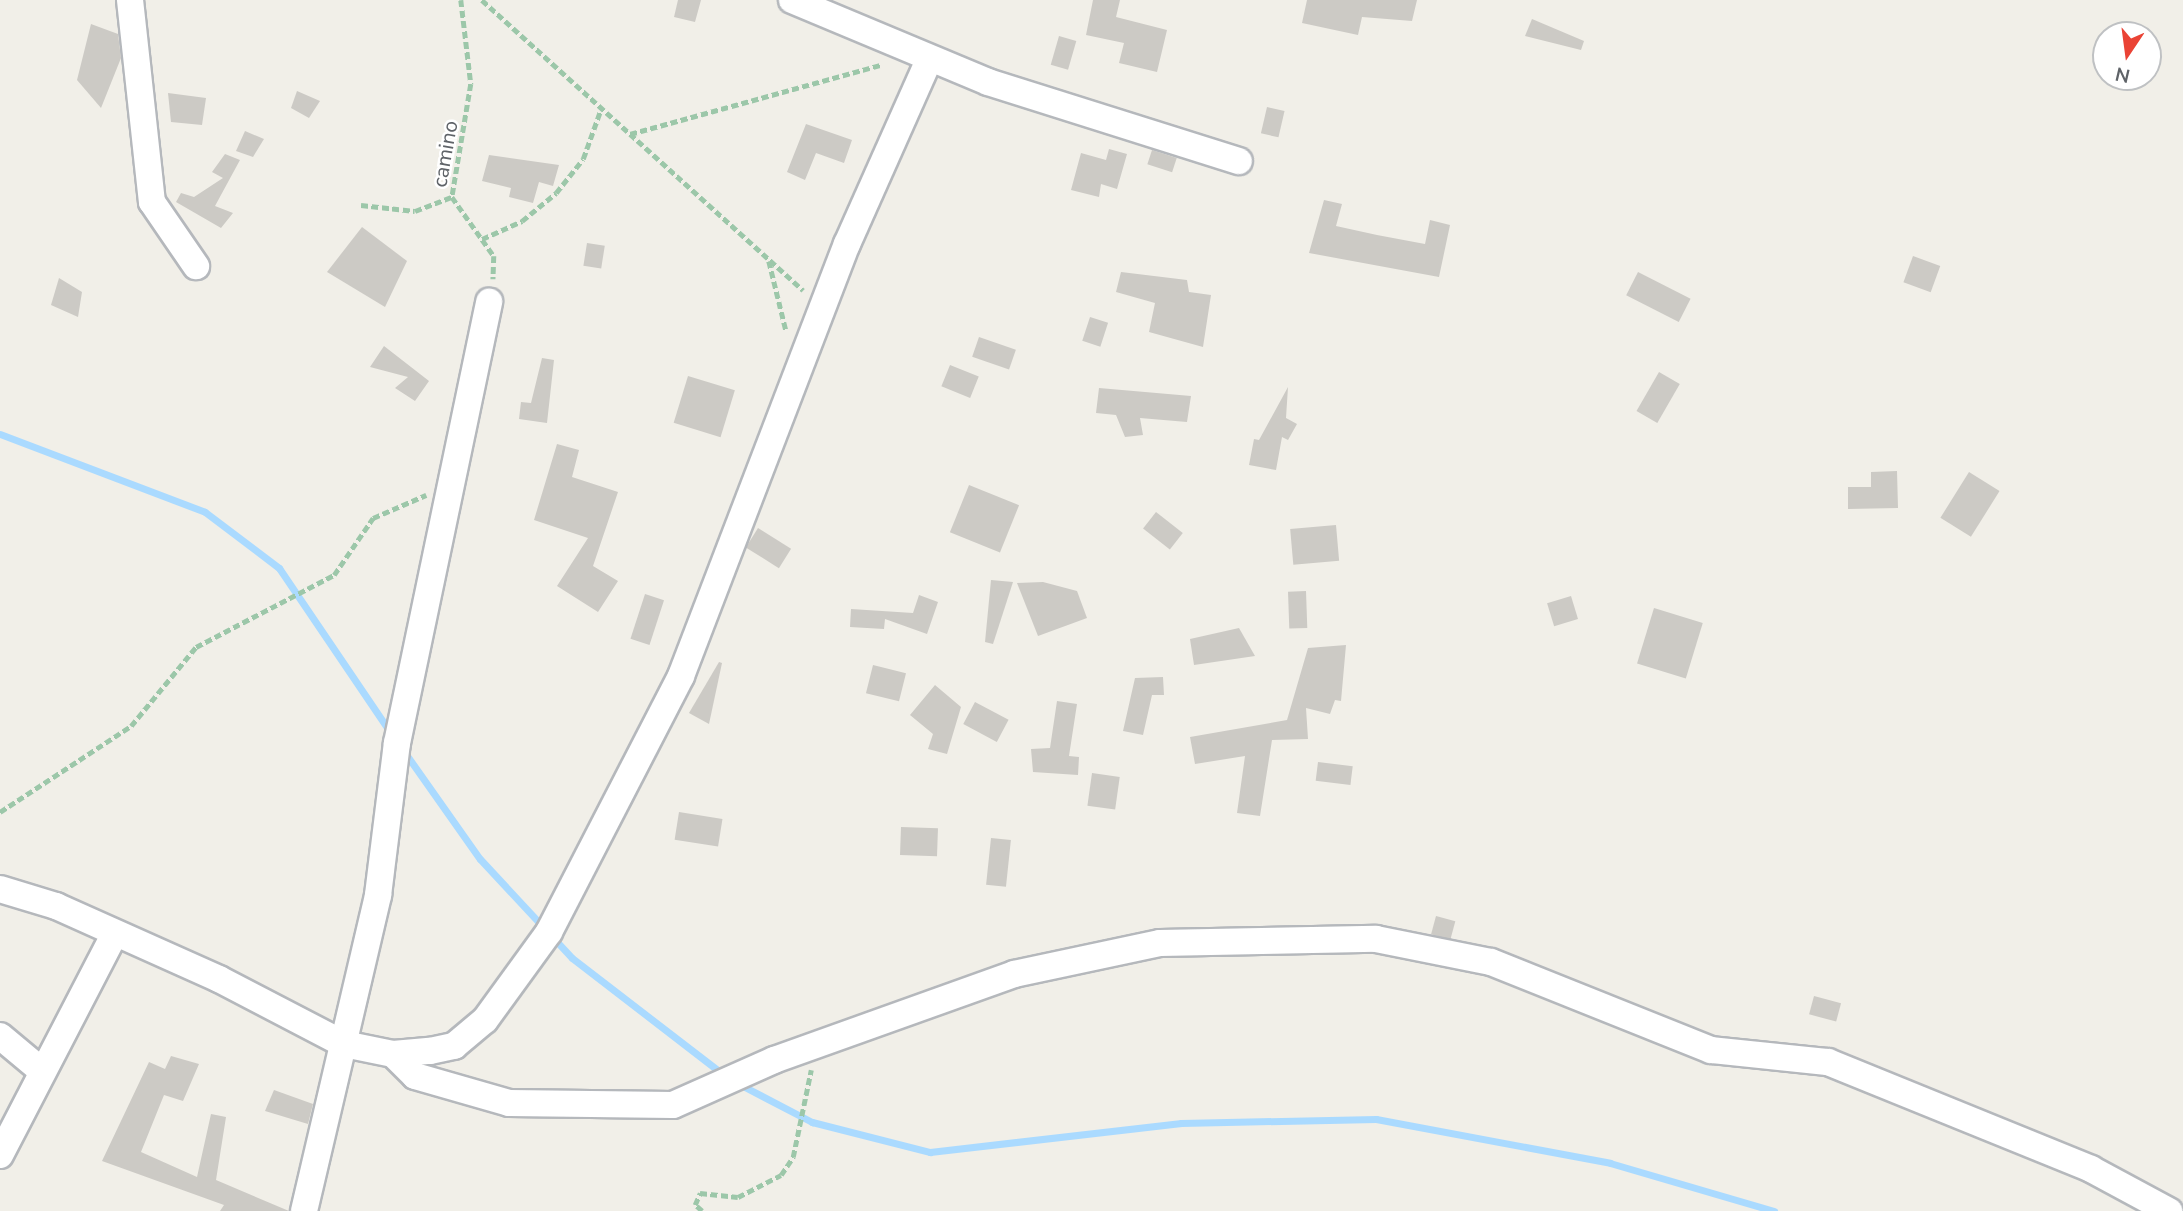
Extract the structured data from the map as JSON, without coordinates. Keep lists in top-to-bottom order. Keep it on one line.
{"streets":{"path":["camino"]},"north":"bottom"}
